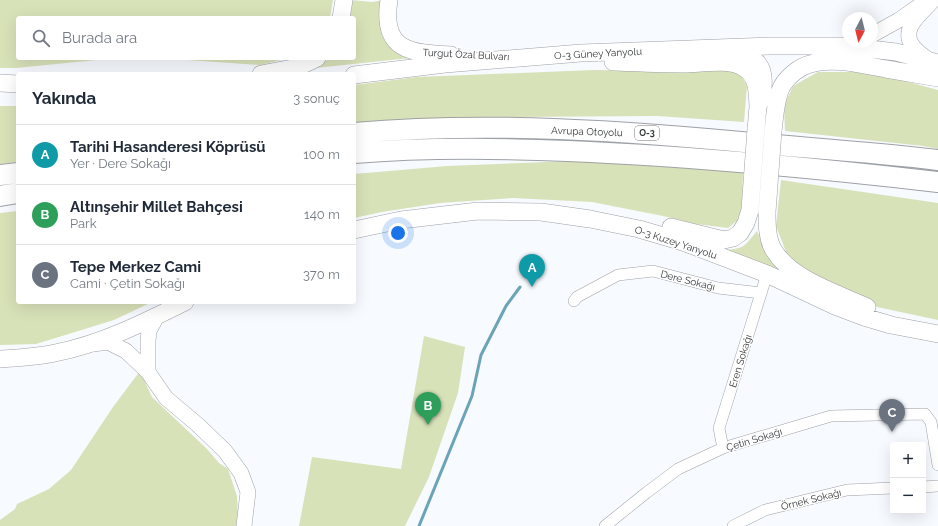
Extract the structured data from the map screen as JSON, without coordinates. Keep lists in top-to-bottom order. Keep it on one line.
{"streets":{"highway":["Avrupa Otoyolu","O-3"],"main road":["O-3 Güney Yanyolu","Turgut Özal Bulvarı","O-3 Kuzey Yanyolu"],"street":["Dere Sokağı","Eren Sokağı","Çetin Sokağı","Örnek Sokağı"]},"crossings":[["O-3 Güney Yanyolu","Turgut Özal Bulvarı"],["O-3 Kuzey Yanyolu","Eren Sokağı"],["Dere Sokağı","Eren Sokağı"],["Eren Sokağı","Çetin Sokağı"]],"north":"bottom","page":{"search":"Burada ara","heading":["Yakında","3 sonuç"],"list":[{"mark":"A","name":"Tarihi Hasanderesi Köprüsü","note":"Yer · Dere Sokağı","value":"100 m"},{"mark":"B","name":"Altınşehir Millet Bahçesi","note":"Park","value":"140 m"},{"mark":"C","name":"Tepe Merkez Cami","note":"Cami · Çetin Sokağı","value":"370 m"}],"pins":["A","B","C"],"map_buttons":["+","−"]}}
